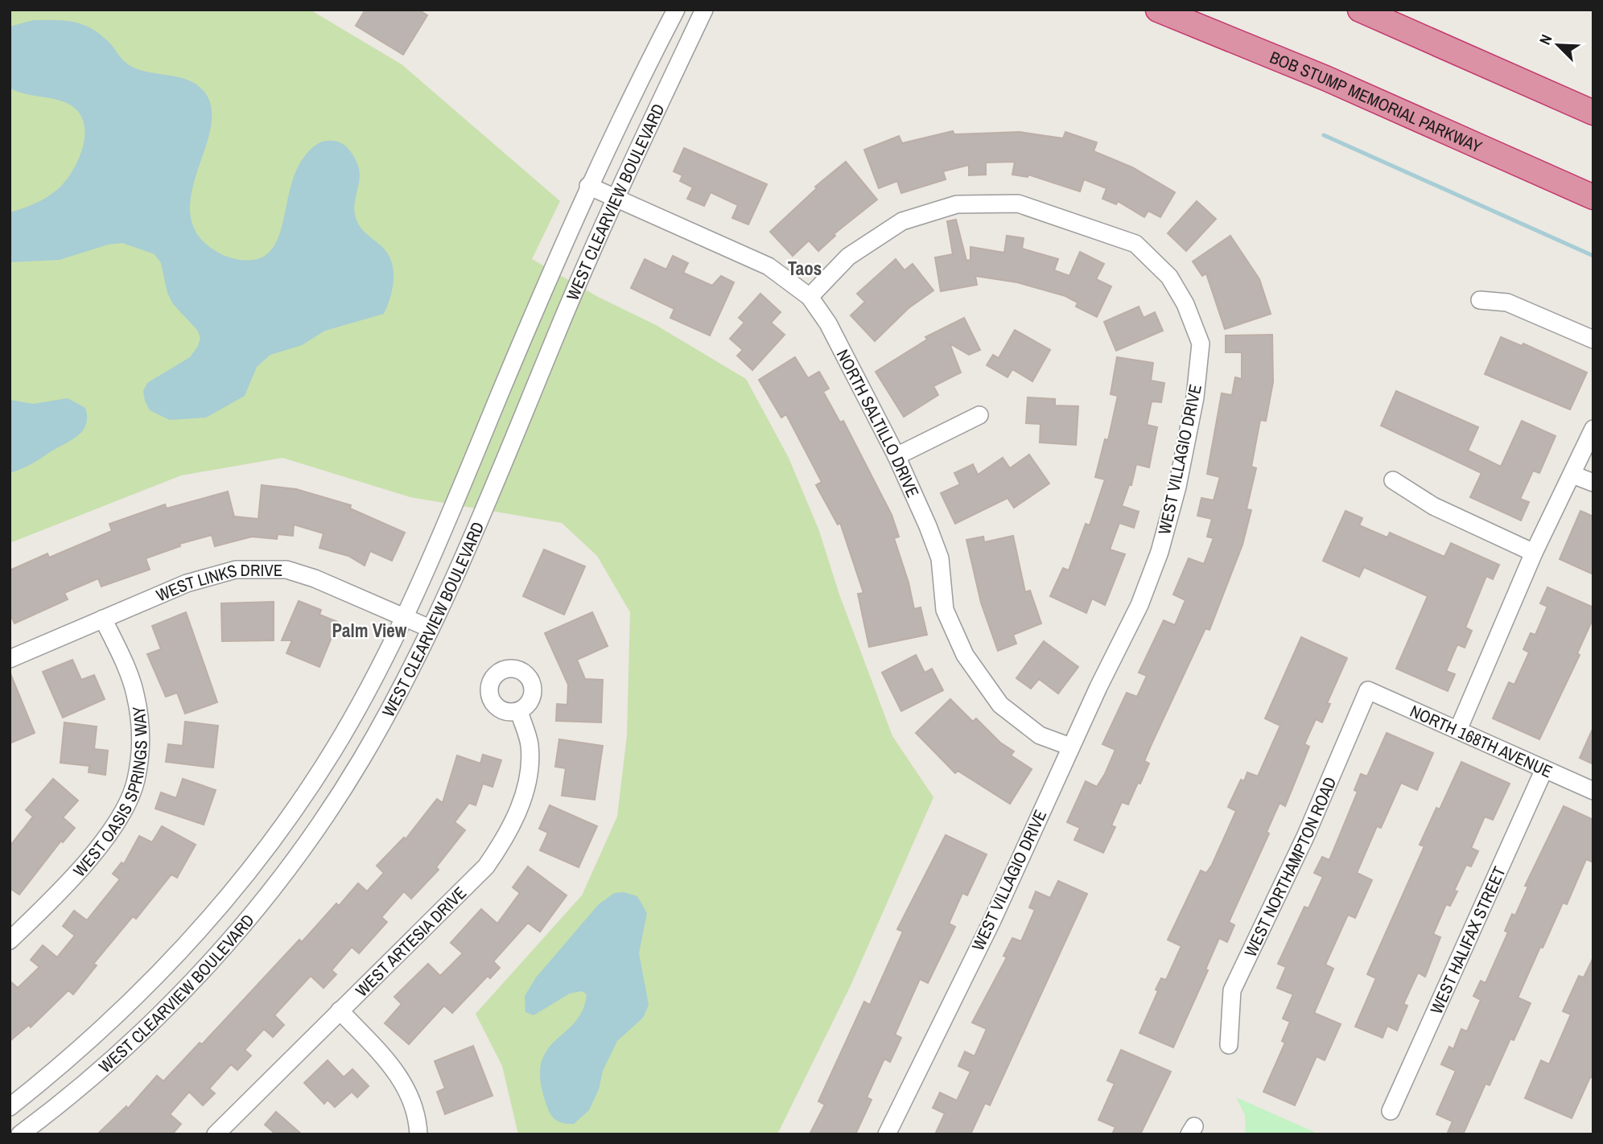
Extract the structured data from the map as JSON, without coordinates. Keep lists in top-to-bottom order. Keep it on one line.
{"streets":{"highway":["BOB STUMP MEMORIAL PARKWAY"],"street":["WEST CLEARVIEW BOULEVARD","NORTH SALTILLO DRIVE","WEST VILLAGIO DRIVE","WEST LINKS DRIVE","NORTH 168TH AVENUE","WEST OASIS SPRINGS WAY","WEST NORTHAMPTON ROAD","WEST HALIFAX STREET","WEST ARTESIA DRIVE"]},"crossings":[["WEST CLEARVIEW BOULEVARD","NORTH SALTILLO DRIVE"],["WEST CLEARVIEW BOULEVARD","WEST LINKS DRIVE"],["NORTH SALTILLO DRIVE","WEST VILLAGIO DRIVE"],["WEST LINKS DRIVE","WEST OASIS SPRINGS WAY"],["NORTH 168TH AVENUE","WEST NORTHAMPTON ROAD"],["NORTH 168TH AVENUE","WEST HALIFAX STREET"]],"districts":["Taos","Palm View"],"north":"top left"}
